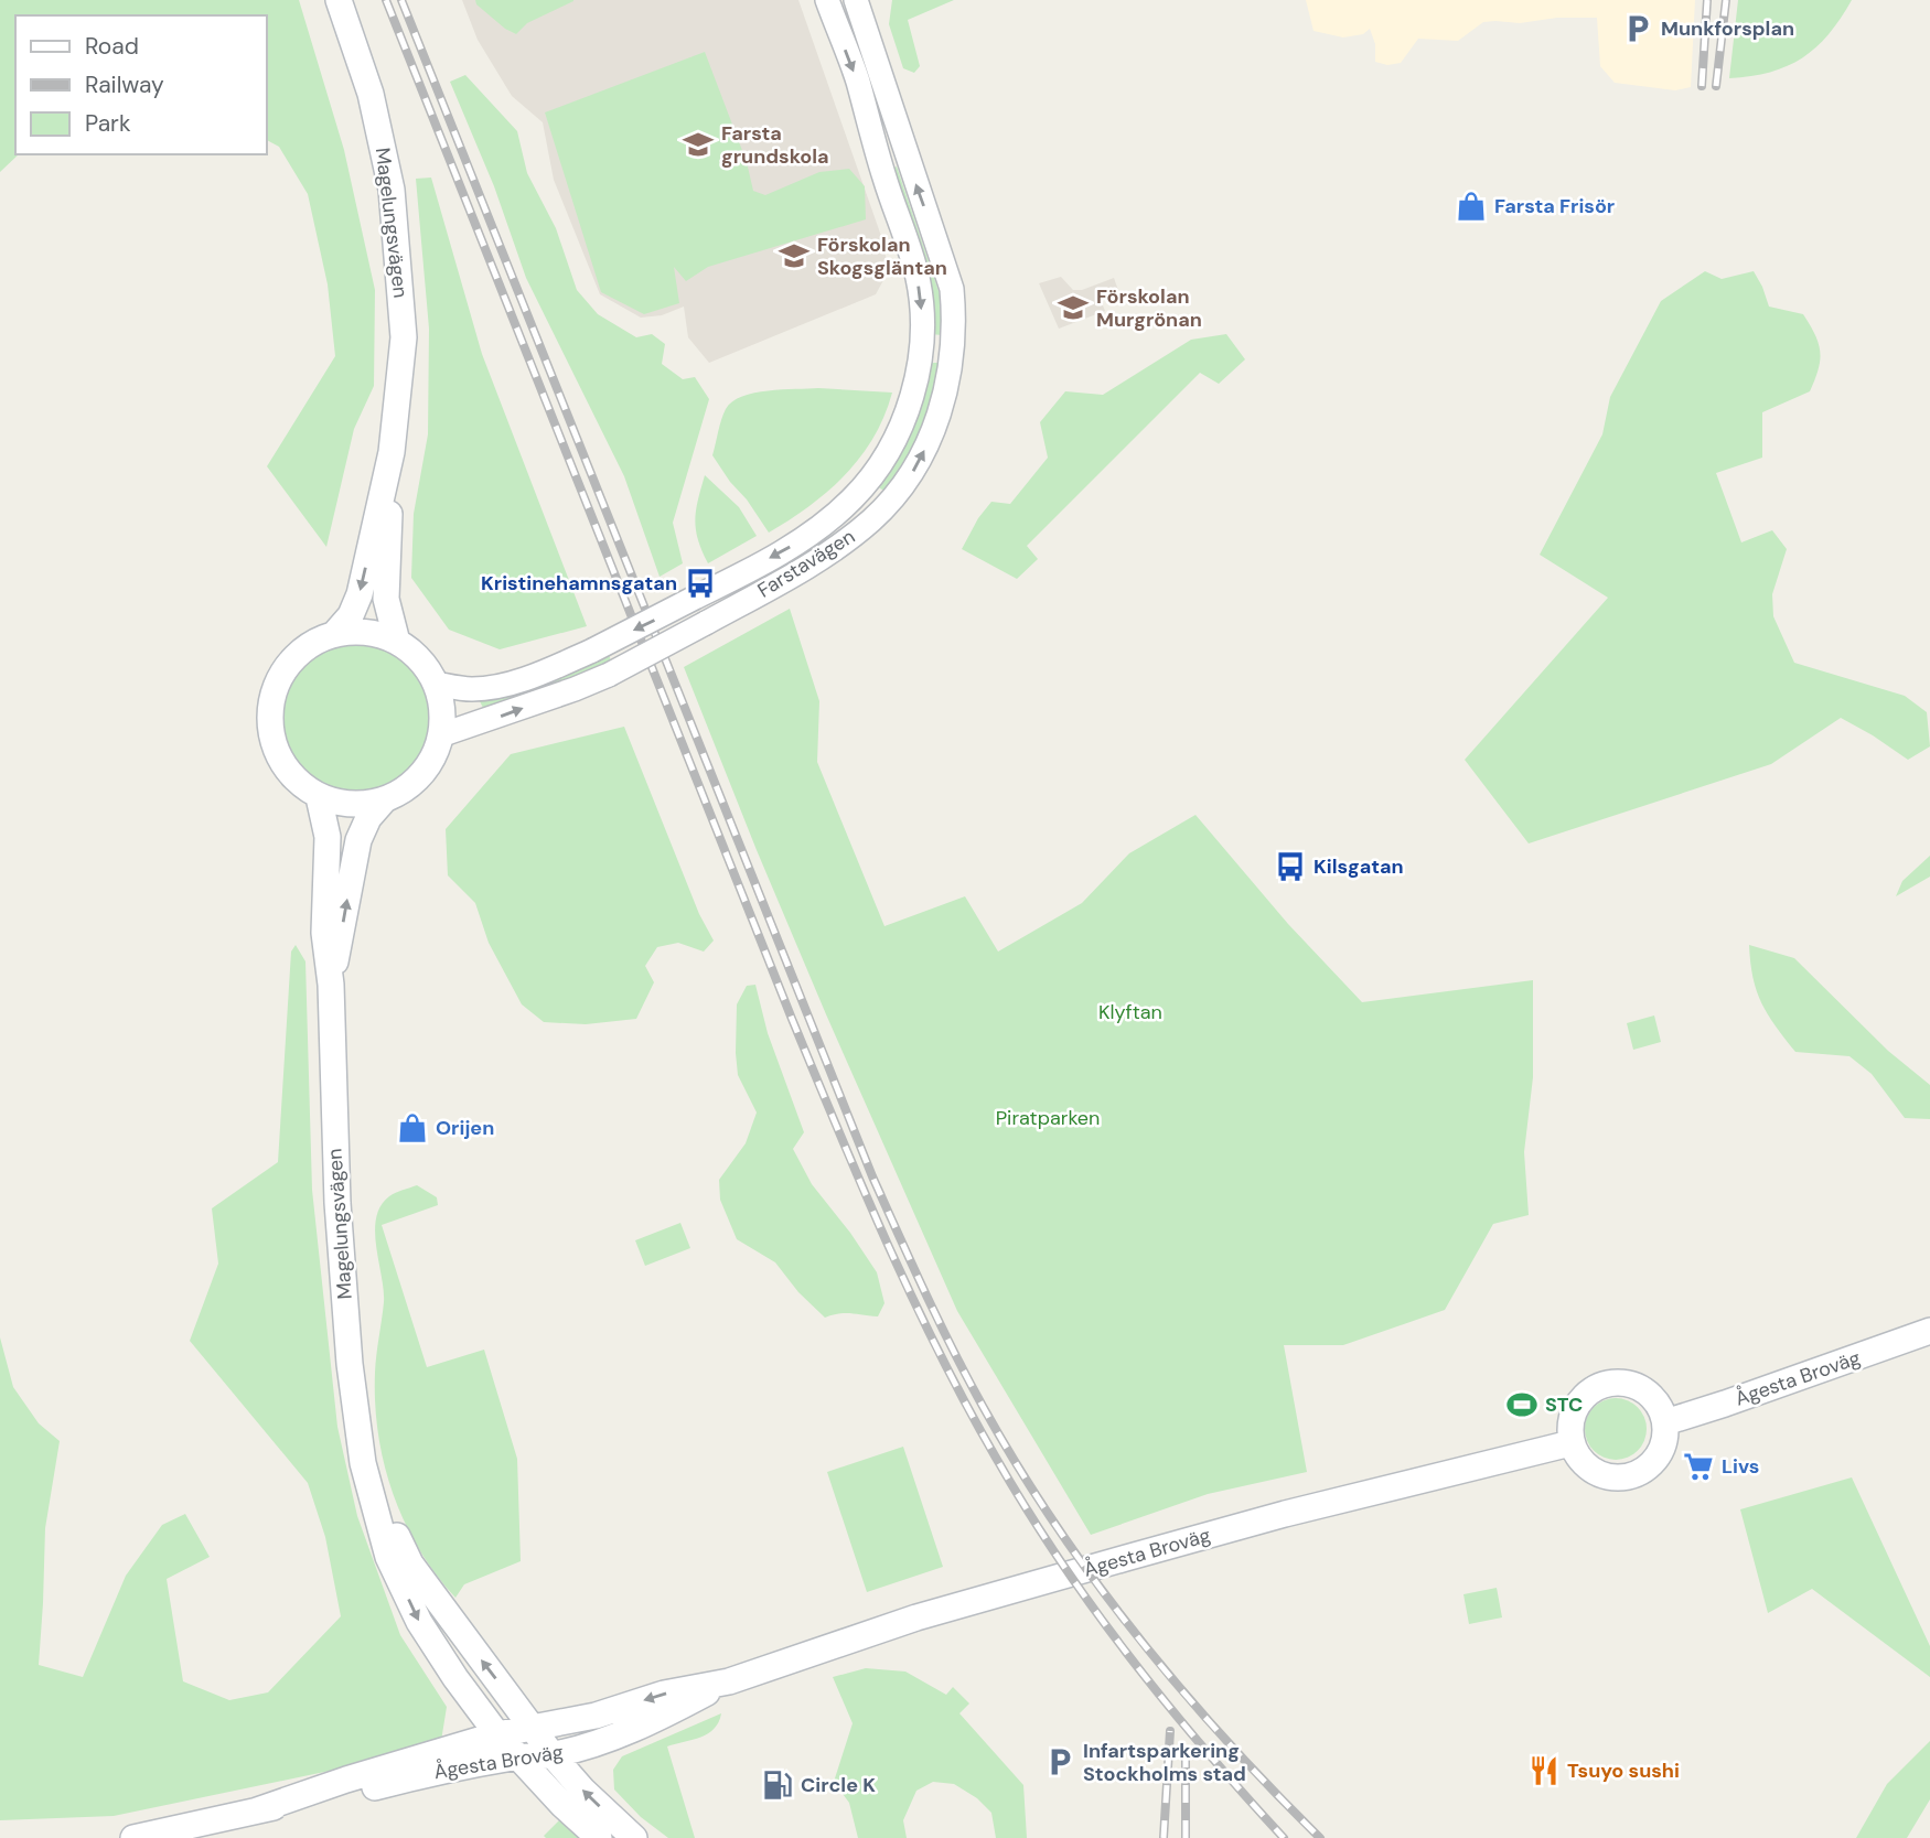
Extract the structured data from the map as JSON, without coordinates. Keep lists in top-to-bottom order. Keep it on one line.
{"streets":{"main road":["Magelungsvägen","Ågesta Broväg"],"street":["Farstavägen"]},"crossings":[["Magelungsvägen","Farstavägen"],["Magelungsvägen","Ågesta Broväg"]],"parks":["Klyftan","Piratparken"],"places":{"parking":["Munkforsplan","Infartsparkering Stockholms stad"],"school or university":["Farsta grundskola","Förskolan Skogsgläntan","Förskolan Murgrönan"],"shop":["Farsta Frisör","Orijen"],"bus stop":["Kristinehamnsgatan","Kilsgatan"],"sports":["STC"],"supermarket":["Livs"],"restaurant":["Tsuyo sushi"],"fuel station":["Circle K"]},"legend":["Road","Railway","Park"]}
